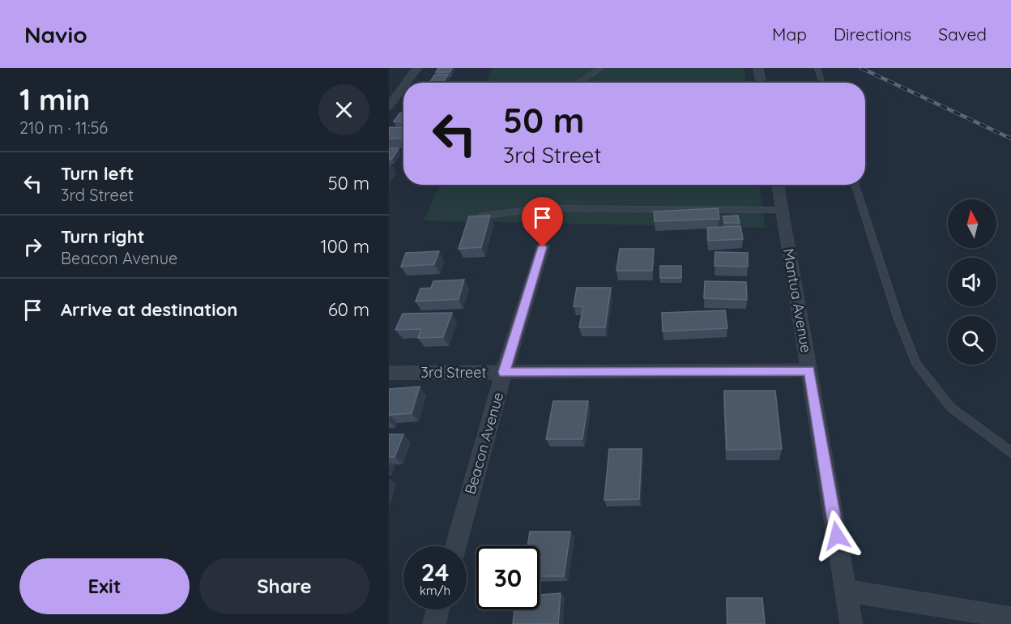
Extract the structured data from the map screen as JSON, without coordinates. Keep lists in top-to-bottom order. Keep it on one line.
{"streets":{"street":["Mantua Avenue","3rd Street","Beacon Avenue"]},"crossings":[["Mantua Avenue","3rd Street"],["3rd Street","Beacon Avenue"]],"north":"top","page":{"header":"Navio","nav":["Map","Directions","Saved"],"heading":["1 min","210 m · 11:56"],"turn":["50 m","3rd Street"],"list":[{"name":"Turn left","note":"3rd Street","value":"50 m"},{"name":"Turn right","note":"Beacon Avenue","value":"100 m"},{"name":"Arrive at destination","value":"60 m"}],"speed":"24 km/h","limit":"30","buttons":["Exit","Share"]}}
